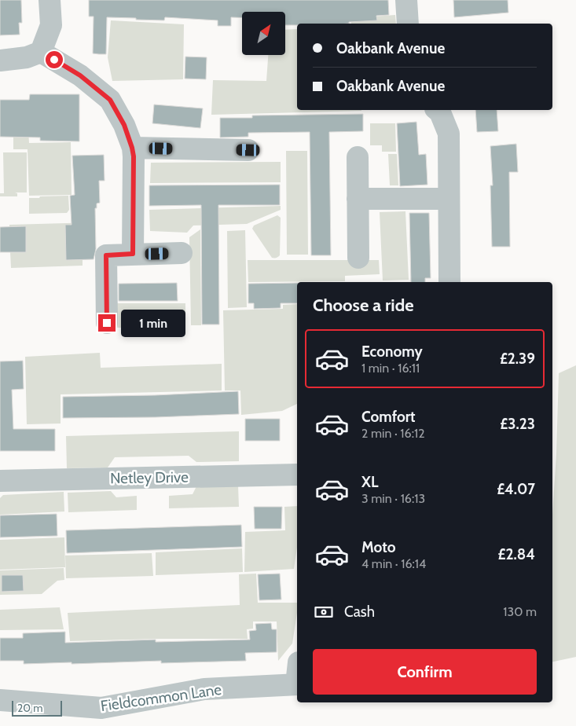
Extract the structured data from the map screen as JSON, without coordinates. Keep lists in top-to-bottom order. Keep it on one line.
{"streets":{"street":["Netley Drive","Fieldcommon Lane"]},"scale_bar":"20 m","north":"top right","page":{"banner":["Oakbank Avenue","Oakbank Avenue"],"heading":"Choose a ride","bubble":"1 min","list":[{"name":"Economy","note":"1 min · 16:11","value":"£2.39"},{"name":"Comfort","note":"2 min · 16:12","value":"£3.23"},{"name":"XL","note":"3 min · 16:13","value":"£4.07"},{"name":"Moto","note":"4 min · 16:14","value":"£2.84"}],"pay":["Cash","130 m"],"buttons":"Confirm","scale":"20 m"}}
